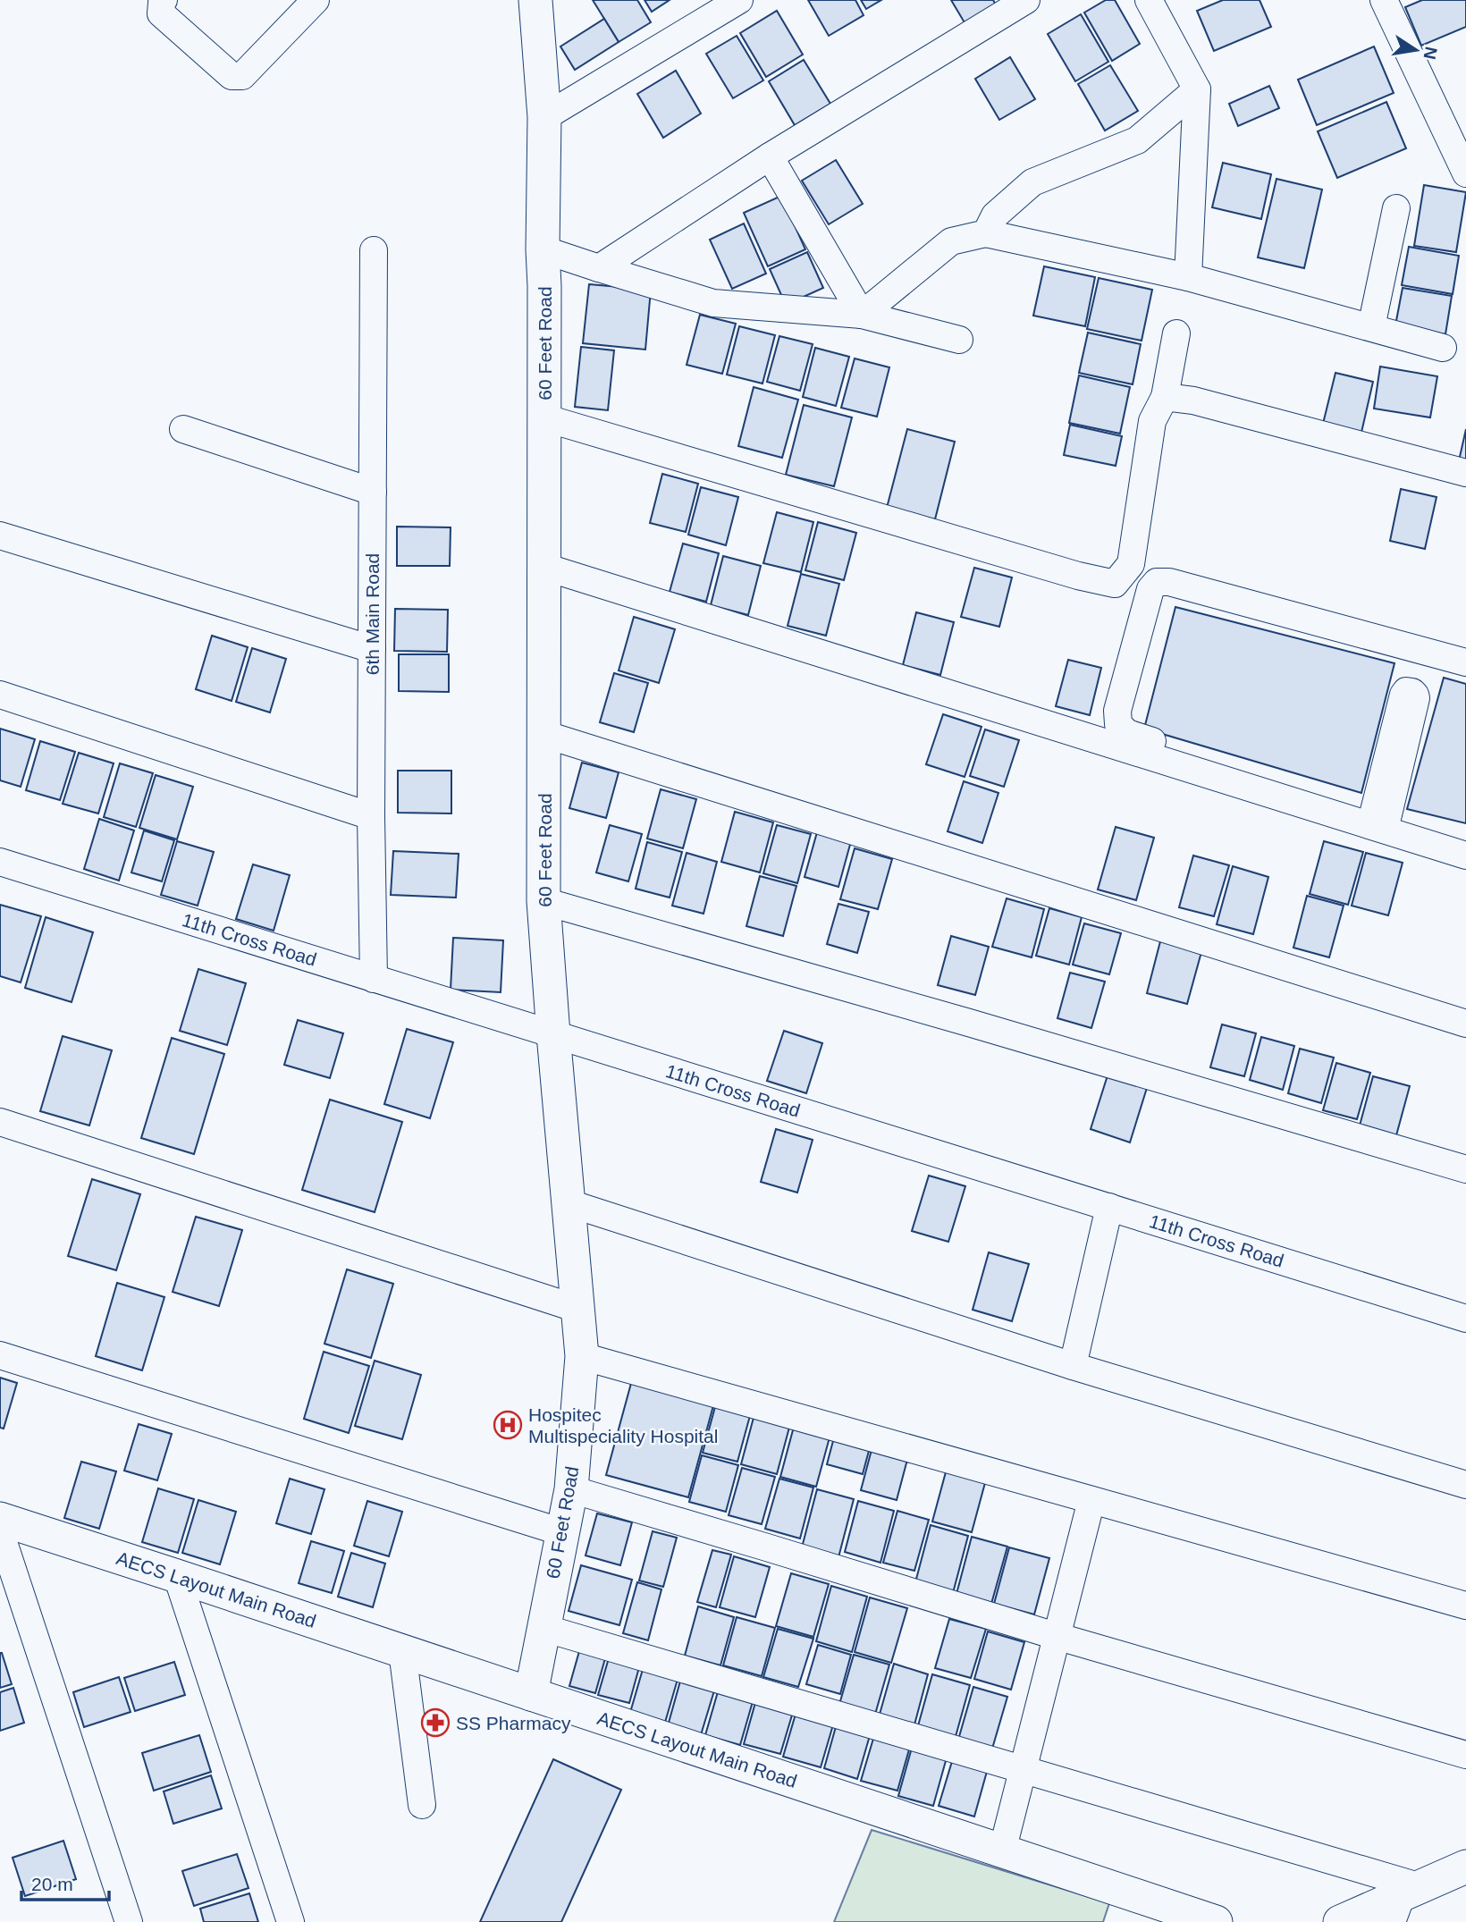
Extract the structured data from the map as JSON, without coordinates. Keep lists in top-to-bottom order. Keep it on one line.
{"streets":{"street":["60 Feet Road","6th Main Road","11th Cross Road","AECS Layout Main Road"]},"crossings":[["60 Feet Road","11th Cross Road"],["60 Feet Road","AECS Layout Main Road"],["6th Main Road","11th Cross Road"]],"places":{"hospital":["Hospitec Multispeciality Hospital"],"pharmacy":["SS Pharmacy"]},"scale_bar":"20 m","north":"right"}
